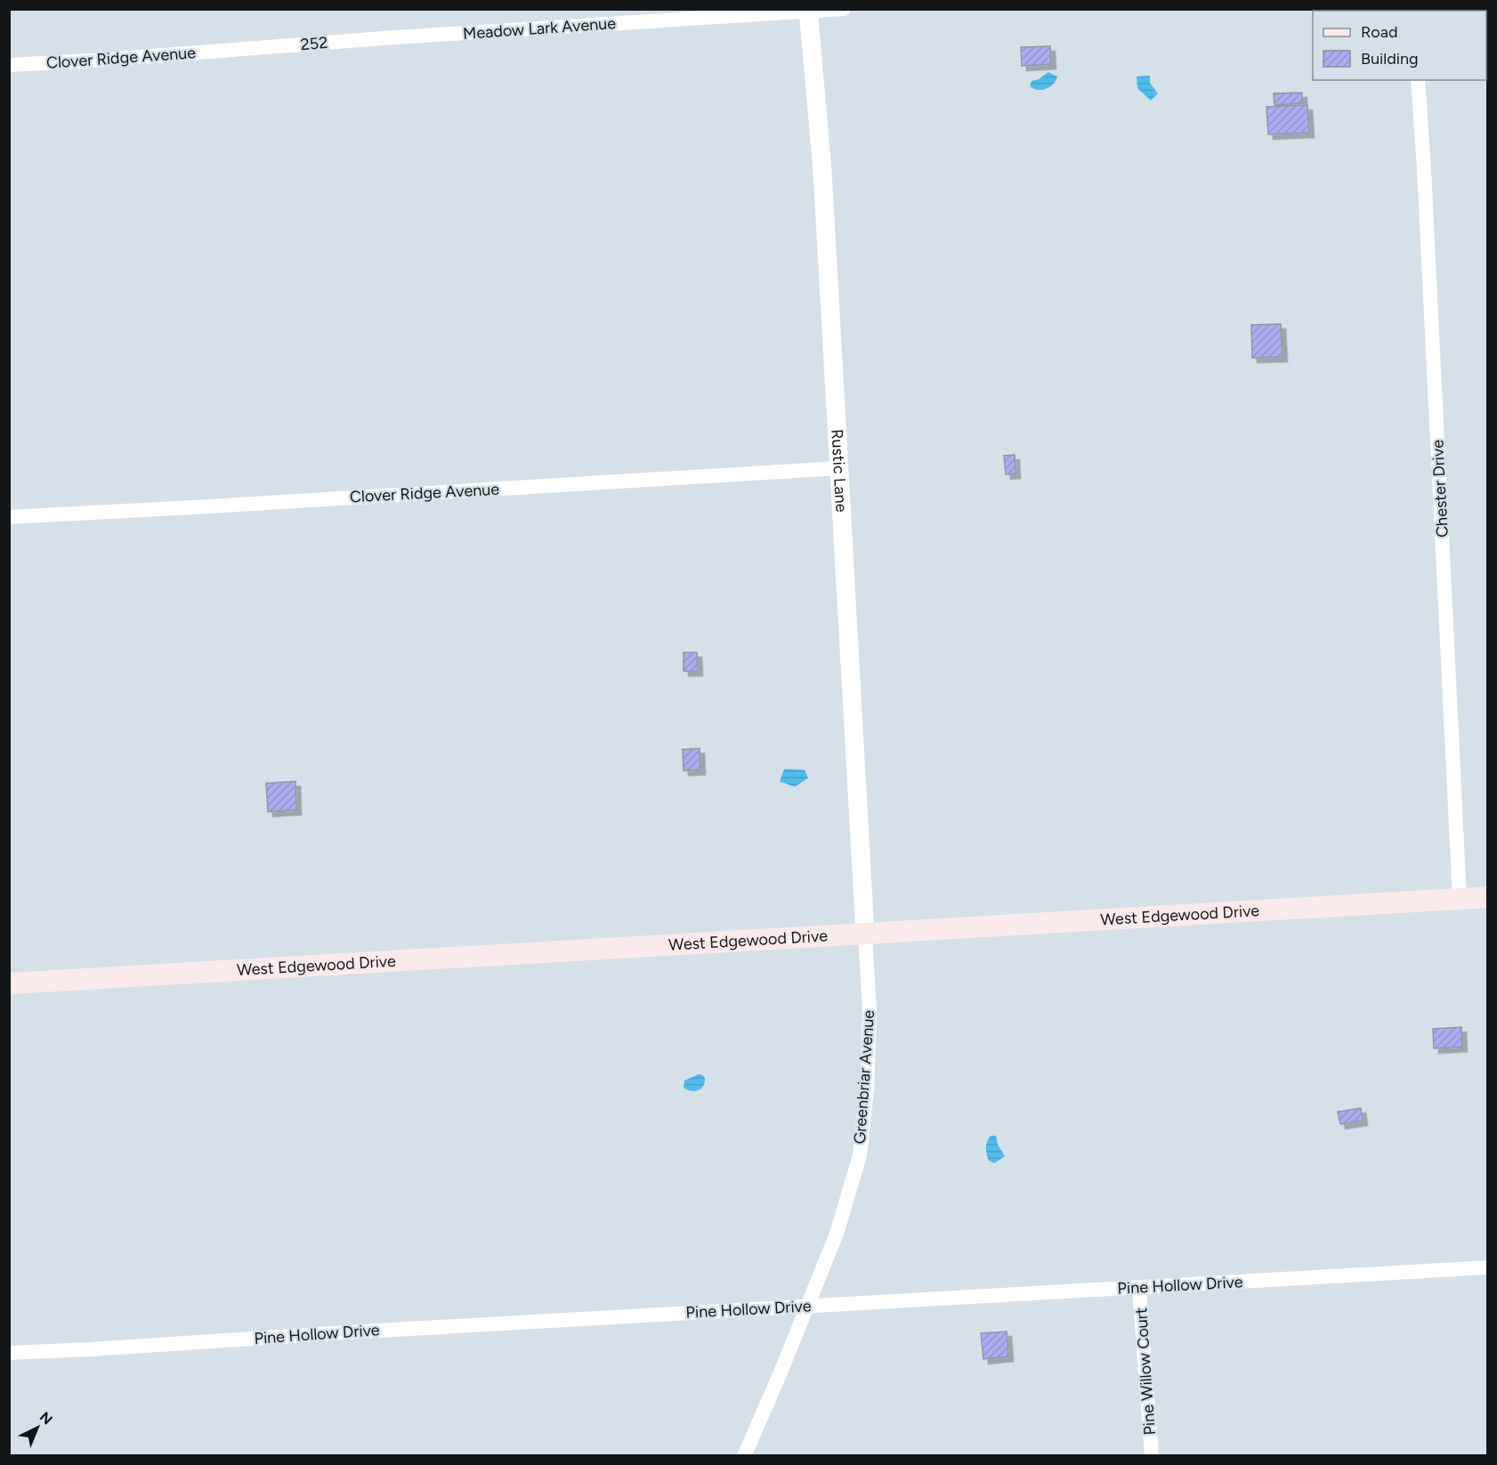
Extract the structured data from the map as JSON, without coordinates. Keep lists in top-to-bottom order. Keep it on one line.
{"streets":{"main road":["West Edgewood Drive"],"street":["Meadow Lark Avenue","252","Clover Ridge Avenue","Rustic Lane","Chester Drive","Greenbriar Avenue","Pine Hollow Drive","Pine Willow Court"]},"crossings":[["Meadow Lark Avenue","252"],["Meadow Lark Avenue","Rustic Lane"],["252","Clover Ridge Avenue"],["Clover Ridge Avenue","Rustic Lane"],["Rustic Lane","West Edgewood Drive"],["Rustic Lane","Greenbriar Avenue"],["Chester Drive","West Edgewood Drive"],["West Edgewood Drive","Greenbriar Avenue"],["Greenbriar Avenue","Pine Hollow Drive"],["Pine Hollow Drive","Pine Willow Court"]],"legend":["Road","Building"],"north":"top right"}
